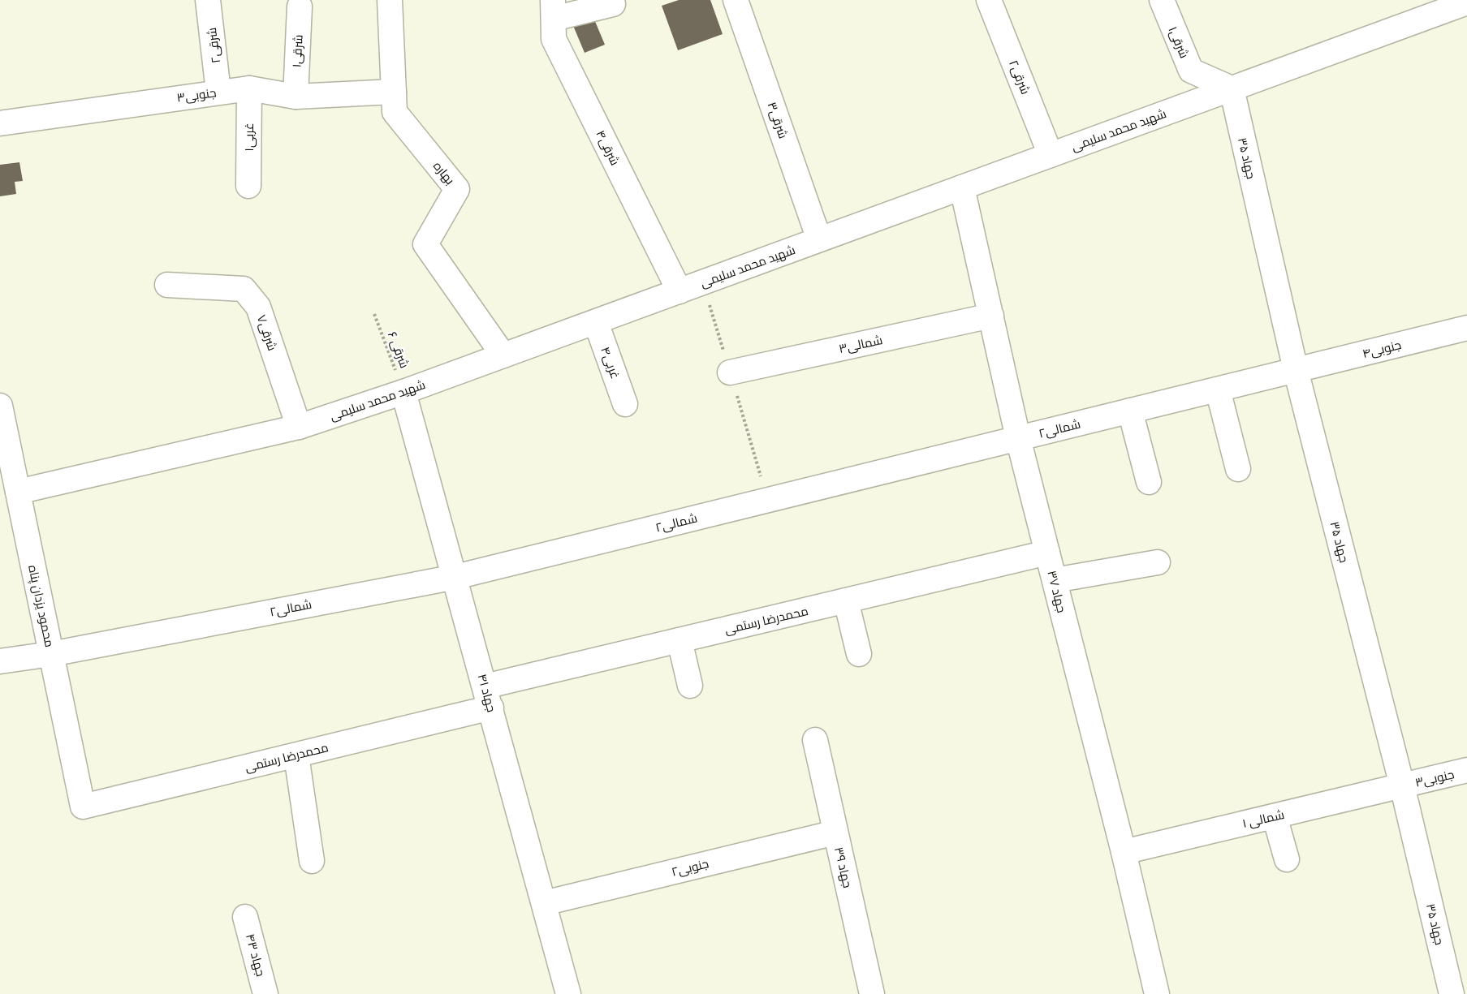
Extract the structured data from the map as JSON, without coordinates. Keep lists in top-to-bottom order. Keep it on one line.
{"streets":{"street":["شرقی۱","شرقی۲","جنوبی۳","شرقی۳","شهید محمد سلیمی","غربی۱","شرقی۴","جهاد ۳۵","بهاره","شرقی۷","شمالی۳","جنوبی۴","غربی۴","شمالی۲","جهاد ۳۷","محمود یزدان پناه","محمدرضا رستمی","جهاد ۴۱","شمالی ۱","جنوبی۲","جهاد ۳۹","جهاد ۴۳"],"path":["شرقی ۶"]},"crossings":[["شرقی۱","جنوبی۳"],["شرقی۱","شهید محمد سلیمی"],["شرقی۱","جهاد ۳۵"],["شرقی۲","جنوبی۳"],["شرقی۲","شهید محمد سلیمی"],["جنوبی۳","غربی۱"],["جنوبی۳","جهاد ۳۵"],["جنوبی۳","بهاره"],["جنوبی۳","شمالی ۱"],["شرقی۳","شهید محمد سلیمی"],["شهید محمد سلیمی","شرقی۴"],["شهید محمد سلیمی","جهاد ۳۵"],["شهید محمد سلیمی","بهاره"],["شهید محمد سلیمی","شرقی۷"],["شهید محمد سلیمی","شرقی ۶"],["شهید محمد سلیمی","غربی۴"],["شهید محمد سلیمی","جهاد ۳۷"],["شهید محمد سلیمی","محمود یزدان پناه"],["شهید محمد سلیمی","جهاد ۴۱"],["جهاد ۳۵","جنوبی۴"],["جهاد ۳۵","شمالی۲"],["جهاد ۳۵","شمالی ۱"],["شمالی۳","جهاد ۳۷"],["جنوبی۴","شمالی۲"],["شرقی ۶","جهاد ۴۱"],["شمالی۲","جهاد ۳۷"],["شمالی۲","محمود یزدان پناه"],["شمالی۲","جهاد ۴۱"],["جهاد ۳۷","محمدرضا رستمی"],["جهاد ۳۷","شمالی ۱"],["محمود یزدان پناه","محمدرضا رستمی"],["محمدرضا رستمی","جهاد ۴۱"],["جهاد ۴۱","جنوبی۲"],["جنوبی۲","جهاد ۳۹"]]}
